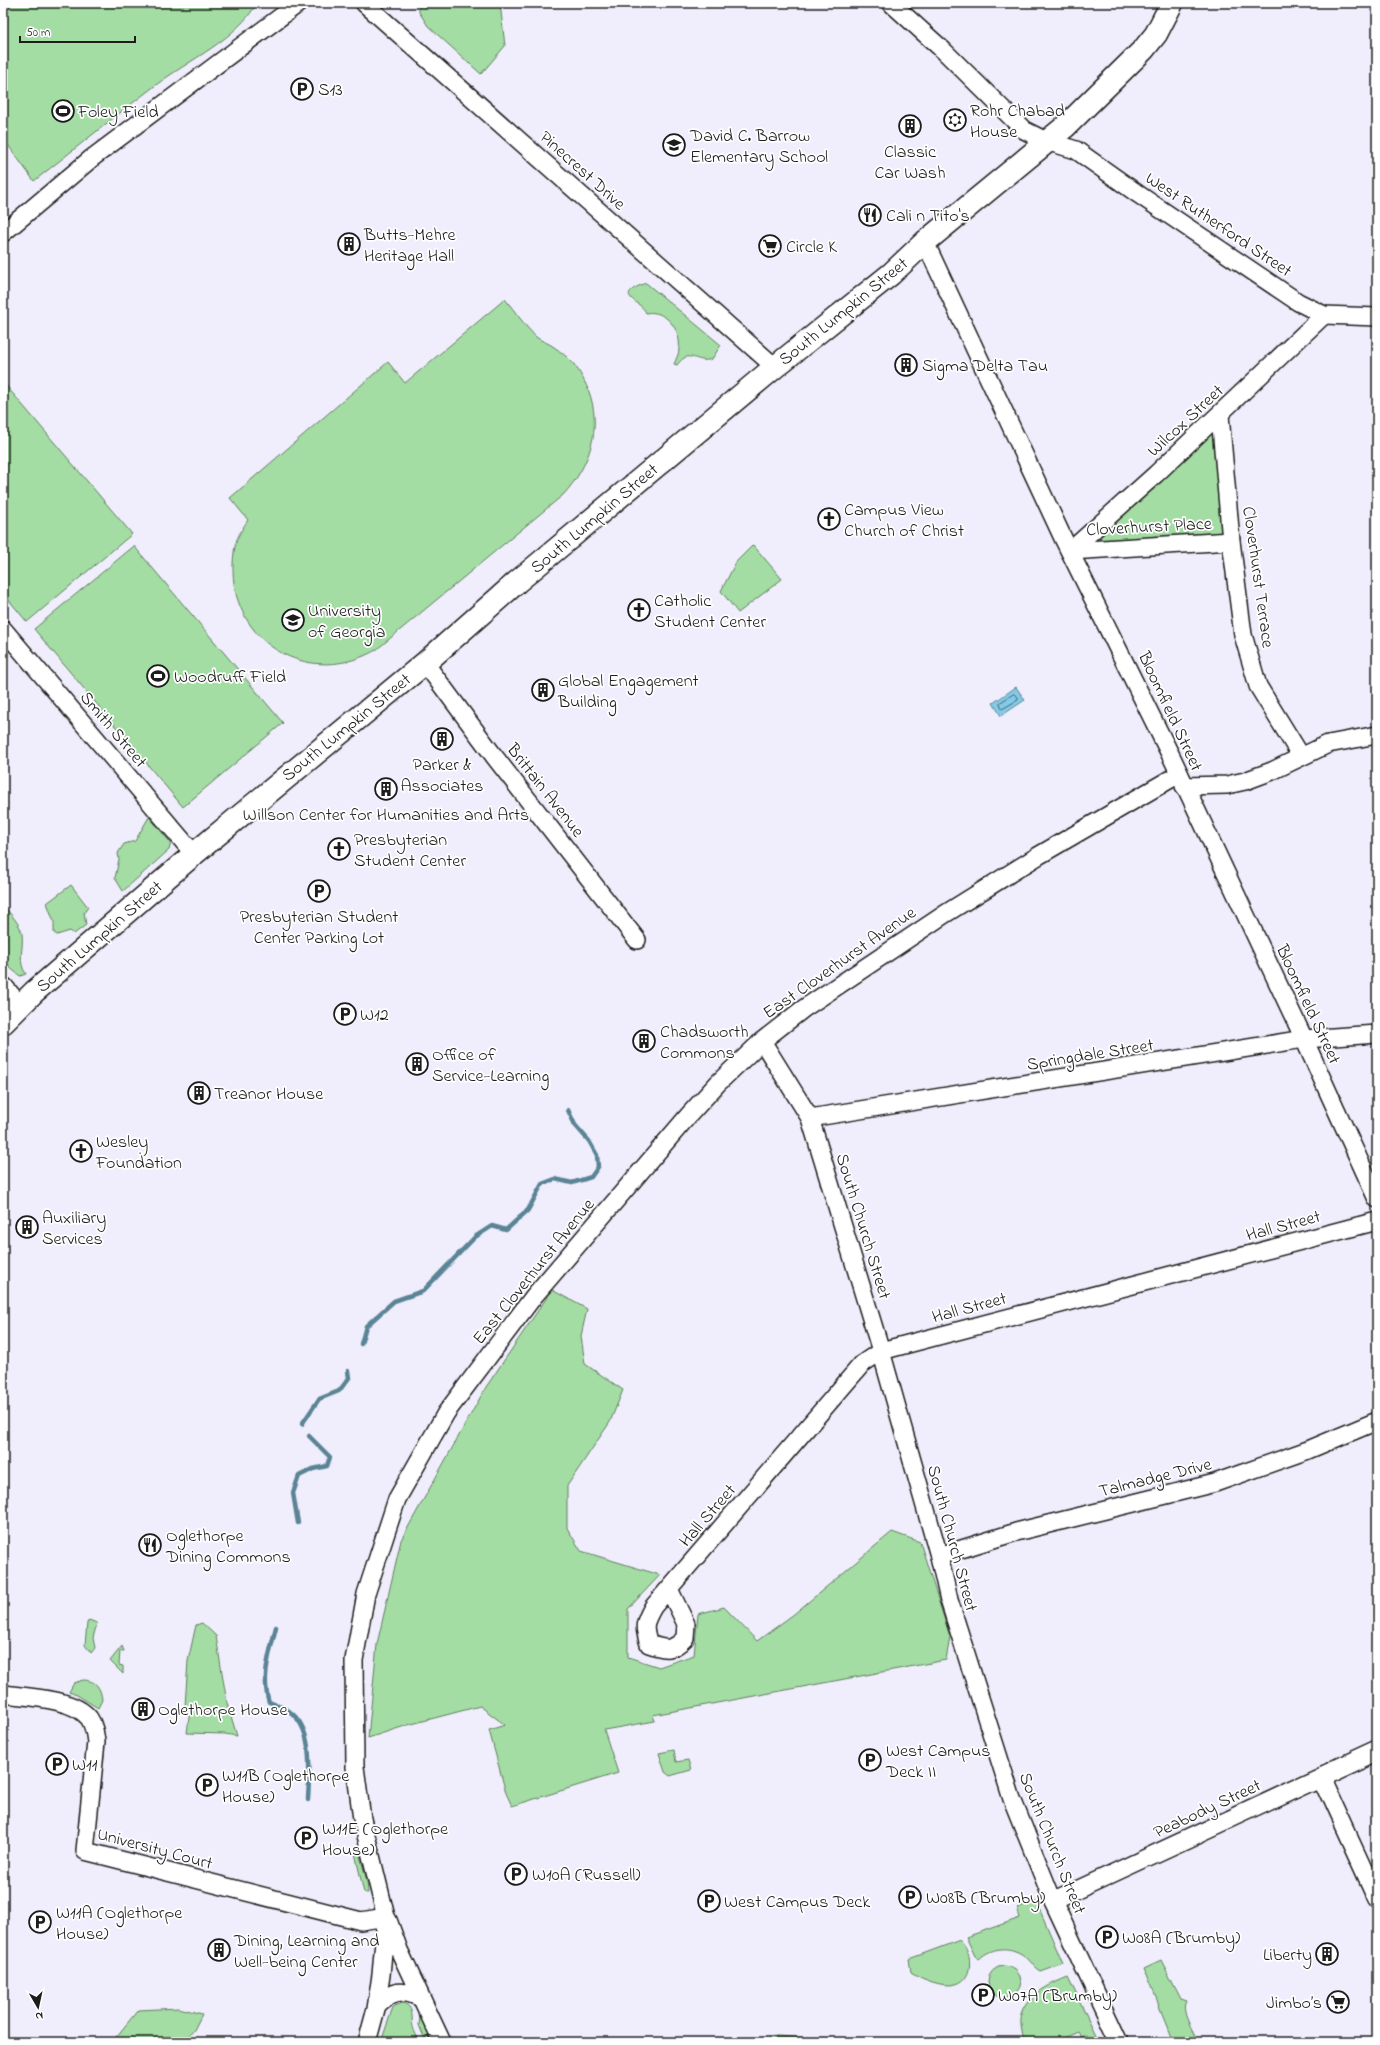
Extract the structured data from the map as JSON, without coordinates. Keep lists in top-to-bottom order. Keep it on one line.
{"streets":{"main road":["South Lumpkin Street"],"street":["Pinecrest Drive","West Rutherford Street","Wilcox Street","Cloverhurst Place","Cloverhurst Terrace","Bloomfield Street","Smith Street","Brittain Avenue","East Cloverhurst Avenue","Springdale Street","Hall Street","South Church Street","Talmadge Drive","Peabody Street","University Court"]},"crossings":[["Pinecrest Drive","South Lumpkin Street"],["West Rutherford Street","South Lumpkin Street"],["West Rutherford Street","Wilcox Street"],["South Lumpkin Street","Bloomfield Street"],["South Lumpkin Street","Smith Street"],["South Lumpkin Street","Brittain Avenue"],["Wilcox Street","Cloverhurst Place"],["Wilcox Street","Cloverhurst Terrace"],["Wilcox Street","Bloomfield Street"],["Cloverhurst Place","Cloverhurst Terrace"],["Cloverhurst Place","Bloomfield Street"],["Bloomfield Street","East Cloverhurst Avenue"],["Bloomfield Street","Springdale Street"],["East Cloverhurst Avenue","South Church Street"],["East Cloverhurst Avenue","University Court"],["Springdale Street","South Church Street"],["Hall Street","South Church Street"],["South Church Street","Talmadge Drive"],["South Church Street","Peabody Street"]],"places":{"parking":["S13","Presbyterian Student Center Parking Lot","W12","West Campus Deck II","W11","W11B (Oglethorpe House)","W11E (Oglethorpe House)","W10A (Russell)","W08B (Brumby)","West Campus Deck","W11A (Oglethorpe House)","W08A (Brumby)","W07A (Brumby)"],"sports":["Foley Field","Woodruff Field"],"synagogue":["Rohr Chabad House"],"building":["Classic Car Wash","Butts-Mehre Heritage Hall","Sigma Delta Tau","Global Engagement Building","Parker & Associates","Willson Center for Humanities and Arts","Chadsworth Commons","Office of Service-Learning","Treanor House","Auxiliary Services","Oglethorpe House","Dining, Learning and Well-being Center","Liberty"],"school or university":["David C. Barrow Elementary School","University of Georgia"],"restaurant":["Cali n Tito's","Oglethorpe Dining Commons"],"supermarket":["Circle K","Jimbo’s"],"church":["Campus View Church of Christ","Catholic Student Center","Presbyterian Student Center","Wesley Foundation"]},"scale_bar":"50 m","north":"bottom"}
